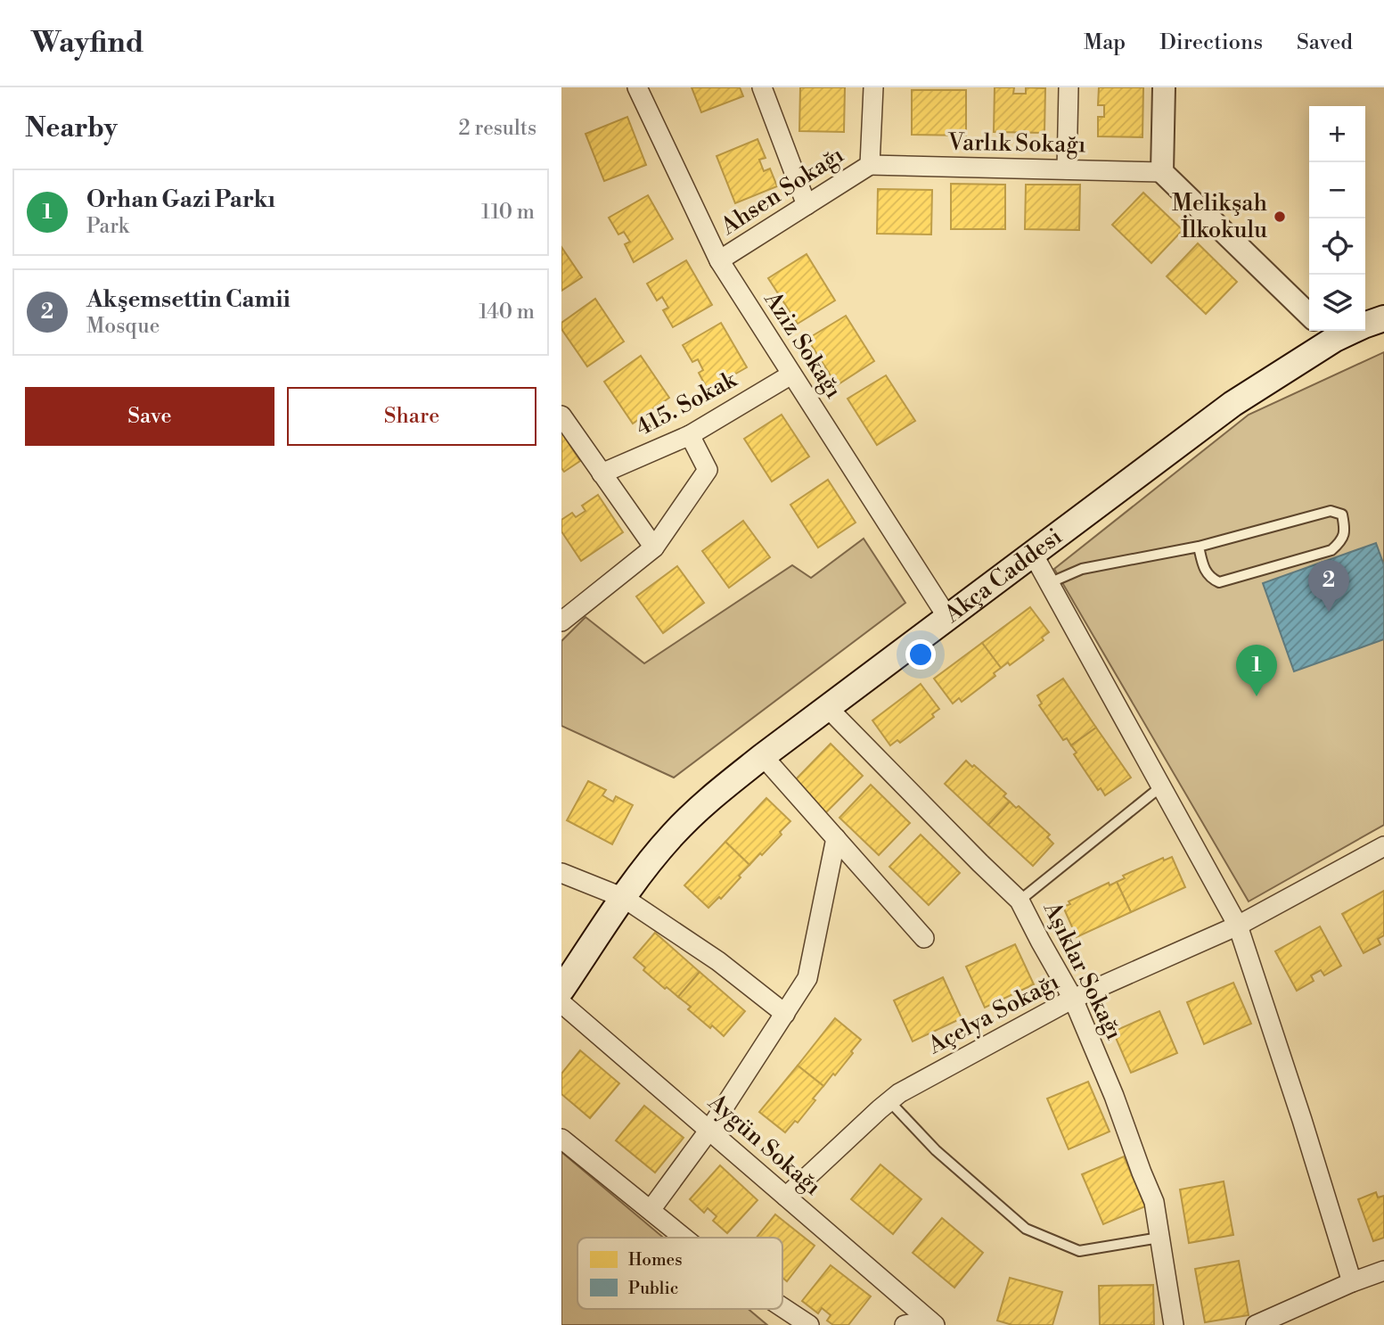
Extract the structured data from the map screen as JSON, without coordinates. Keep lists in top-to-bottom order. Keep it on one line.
{"streets":{"main road":["Akça Caddesi"],"street":["Varlık Sokağı","Ahsen Sokağı","Aziz Sokağı","415. Sokak","Aşıklar Sokağı","Açelya Sokağı","Aygün Sokağı"]},"crossings":[["Varlık Sokağı","Ahsen Sokağı"],["Ahsen Sokağı","Aziz Sokağı"],["Aziz Sokağı","415. Sokak"],["Aziz Sokağı","Akça Caddesi"],["Akça Caddesi","Aşıklar Sokağı"],["Aşıklar Sokağı","Açelya Sokağı"],["Açelya Sokağı","Aygün Sokağı"]],"places":["Melikşah İlkokulu"],"legend":["Homes","Public"],"page":{"header":"Wayfind","nav":["Map","Directions","Saved"],"heading":["Nearby","2 results"],"map_buttons":["+","−"],"list":[{"mark":"1","name":"Orhan Gazi Parkı","note":"Park","value":"110 m"},{"mark":"2","name":"Akşemsettin Camii","note":"Mosque","value":"140 m"}],"buttons":["Save","Share"],"pins":["2","1"]}}
